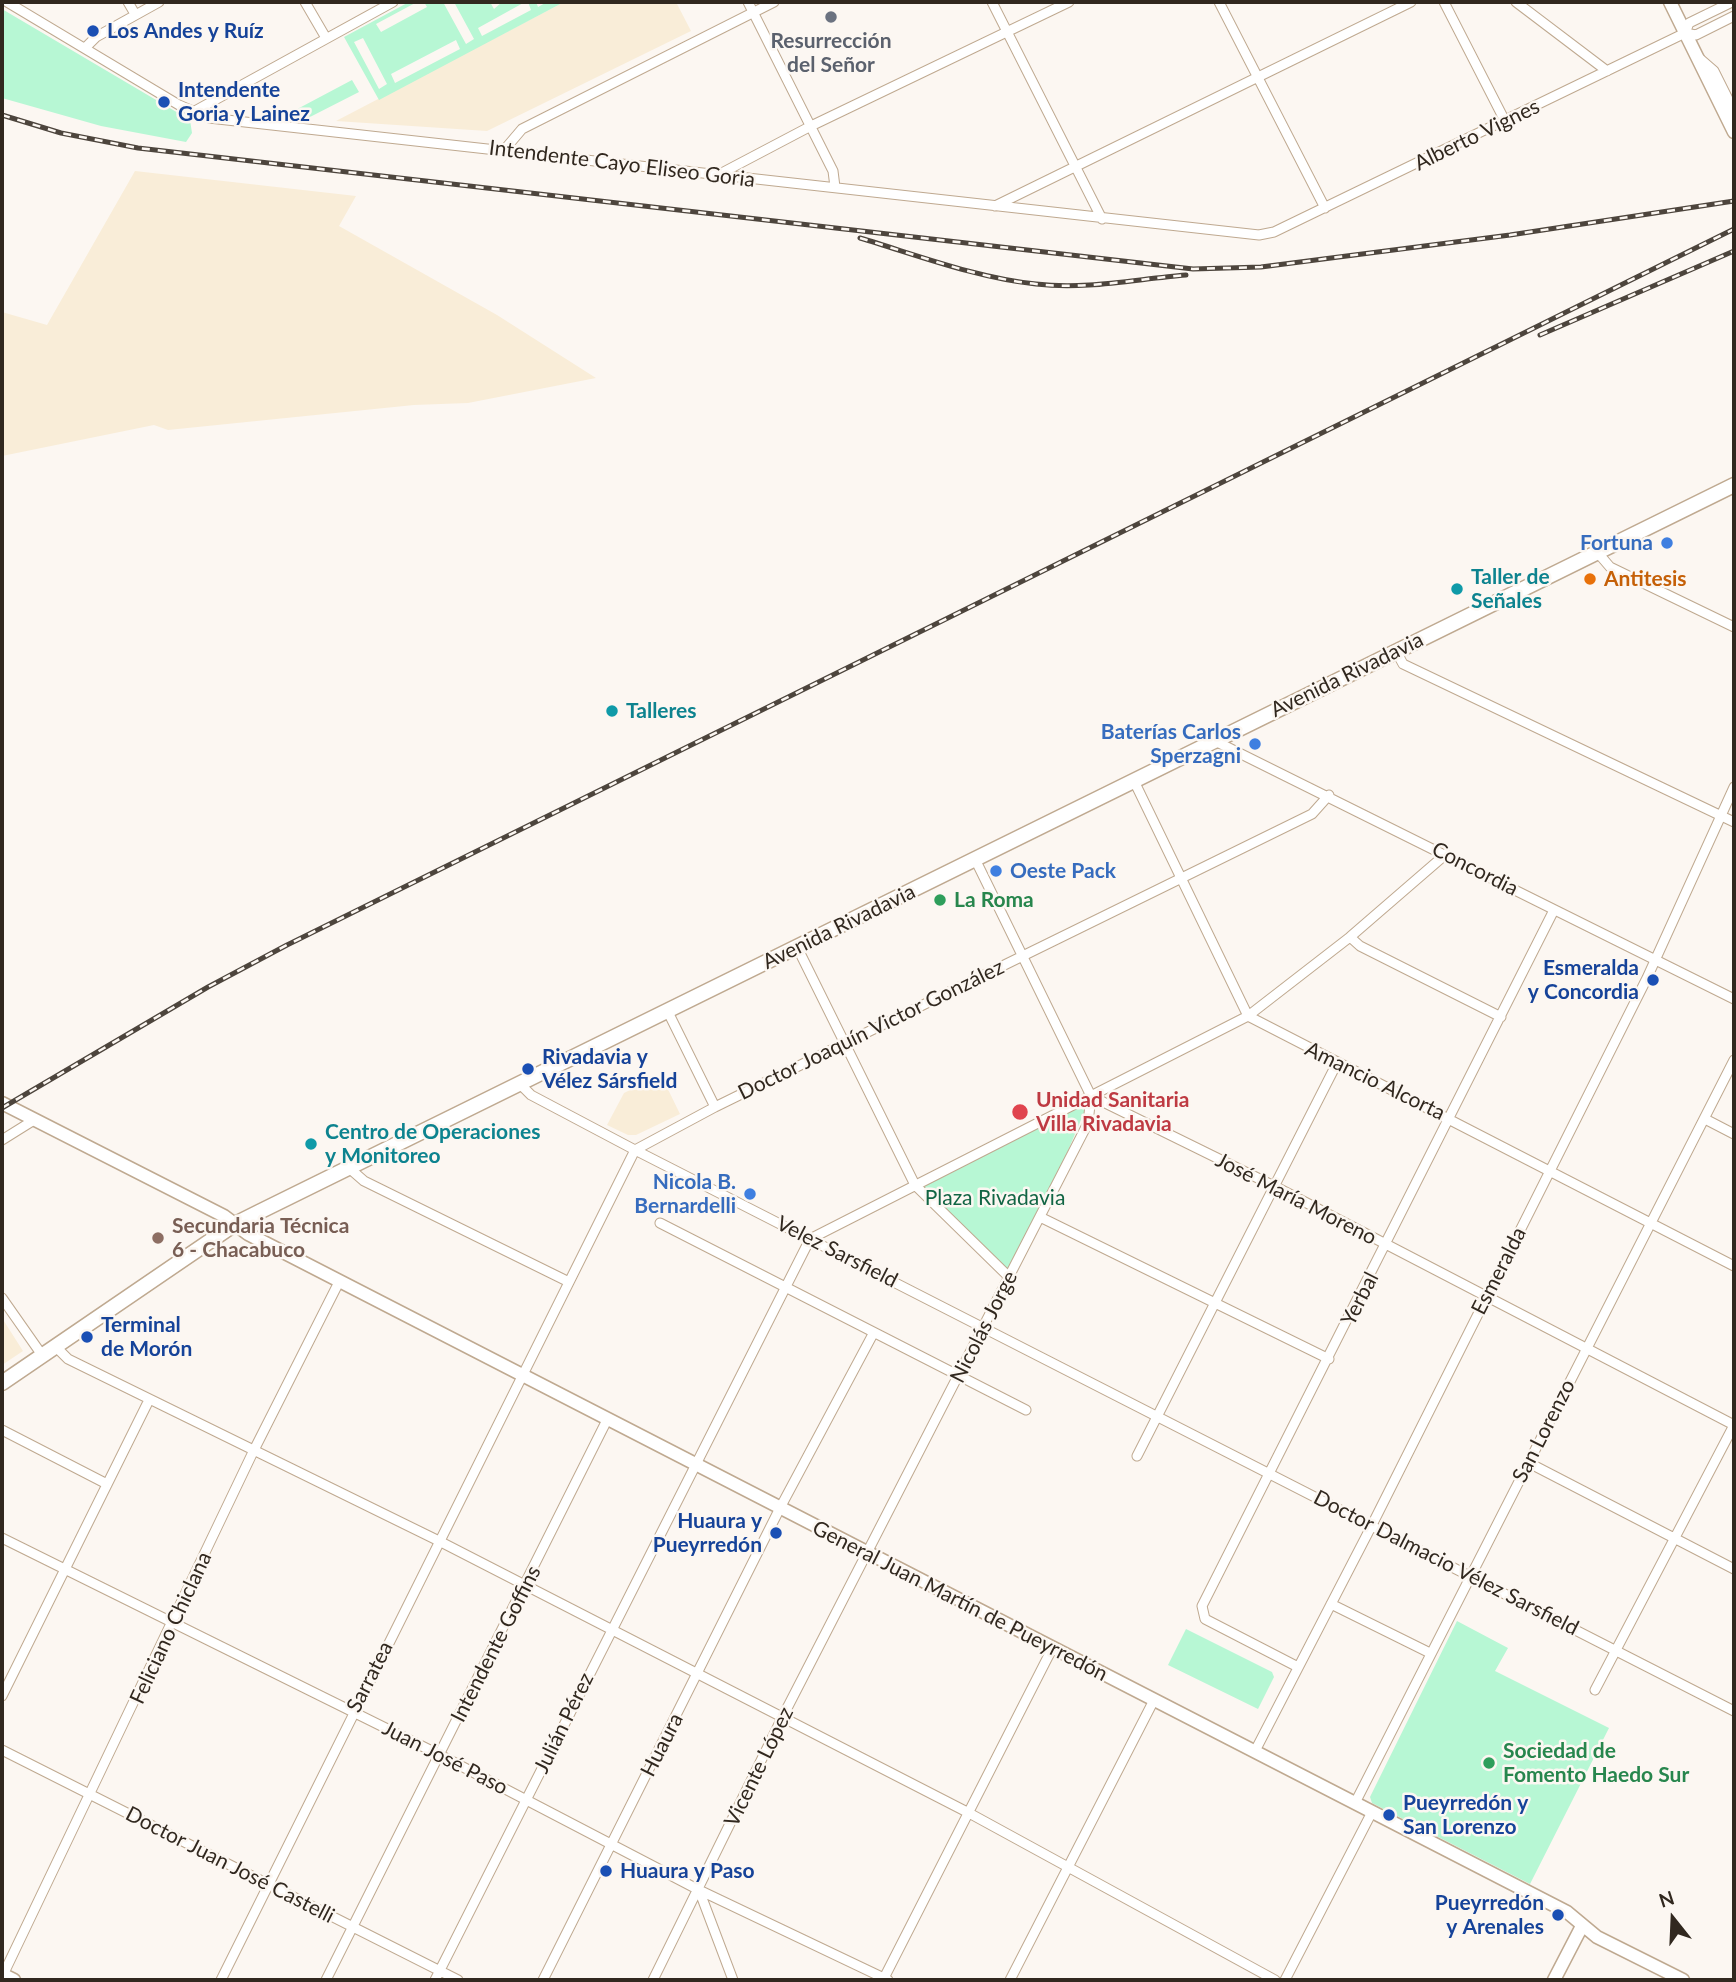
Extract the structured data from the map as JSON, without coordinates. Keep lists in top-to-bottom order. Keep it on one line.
{"streets":{"main road":["Avenida Rivadavia"],"street":["Alberto Vignes","Intendente Cayo Eliseo Goria","Concordia","Doctor Joaquín Victor González","Amancio Alcorta","José María Moreno","Velez Sarsfield","Esmeralda","Yerbal","Nicolás Jorge","San Lorenzo","Doctor Dalmacio Vélez Sarsfield","General Juan Martín de Pueyrredón","Feliciano Chiclana","Intendente Goffins","Sarratea","Julián Pérez","Huaura","Juan José Paso","Vicente López","Doctor Juan José Castelli"]},"crossings":[["Alberto Vignes","Intendente Cayo Eliseo Goria"],["Avenida Rivadavia","Concordia"],["Avenida Rivadavia","Velez Sarsfield"],["Avenida Rivadavia","General Juan Martín de Pueyrredón"],["Concordia","Doctor Joaquín Victor González"],["Concordia","Esmeralda"],["Concordia","Yerbal"],["Doctor Joaquín Victor González","Velez Sarsfield"],["Amancio Alcorta","Esmeralda"],["Amancio Alcorta","Yerbal"],["Amancio Alcorta","San Lorenzo"],["José María Moreno","Esmeralda"],["José María Moreno","Yerbal"],["José María Moreno","Nicolás Jorge"],["José María Moreno","San Lorenzo"],["Velez Sarsfield","Nicolás Jorge"],["Velez Sarsfield","Doctor Dalmacio Vélez Sarsfield"],["Velez Sarsfield","Julián Pérez"],["Esmeralda","Yerbal"],["Esmeralda","Doctor Dalmacio Vélez Sarsfield"],["Esmeralda","General Juan Martín de Pueyrredón"],["Yerbal","Doctor Dalmacio Vélez Sarsfield"],["Nicolás Jorge","General Juan Martín de Pueyrredón"],["Nicolás Jorge","Vicente López"],["San Lorenzo","Doctor Dalmacio Vélez Sarsfield"],["San Lorenzo","General Juan Martín de Pueyrredón"],["General Juan Martín de Pueyrredón","Feliciano Chiclana"],["General Juan Martín de Pueyrredón","Intendente Goffins"],["General Juan Martín de Pueyrredón","Sarratea"],["General Juan Martín de Pueyrredón","Julián Pérez"],["General Juan Martín de Pueyrredón","Huaura"],["General Juan Martín de Pueyrredón","Vicente López"],["Feliciano Chiclana","Juan José Paso"],["Feliciano Chiclana","Doctor Juan José Castelli"],["Intendente Goffins","Juan José Paso"],["Intendente Goffins","Doctor Juan José Castelli"],["Sarratea","Juan José Paso"],["Sarratea","Doctor Juan José Castelli"],["Julián Pérez","Juan José Paso"],["Julián Pérez","Doctor Juan José Castelli"],["Huaura","Juan José Paso"],["Juan José Paso","Vicente López"]],"parks":["Plaza Rivadavia"],"places":["Resurrección del Señor","Los Andes y Ruíz","Intendente Goria y Lainez","Fortuna","Antitesis","Taller de Señales","Talleres","Baterías Carlos Sperzagni","Oeste Pack","La Roma","Esmeralda y Concordia","Rivadavia y Vélez Sársfield","Unidad Sanitaria Villa Rivadavia","Centro de Operaciones y Monitoreo","Nicola B. Bernardelli","Secundaria Técnica 6 - Chacabuco","Terminal de Morón","Huaura y Pueyrredón","Sociedad de Fomento Haedo Sur","Pueyrredón y San Lorenzo","Huaura y Paso","Pueyrredón y Arenales"],"north":"top"}
